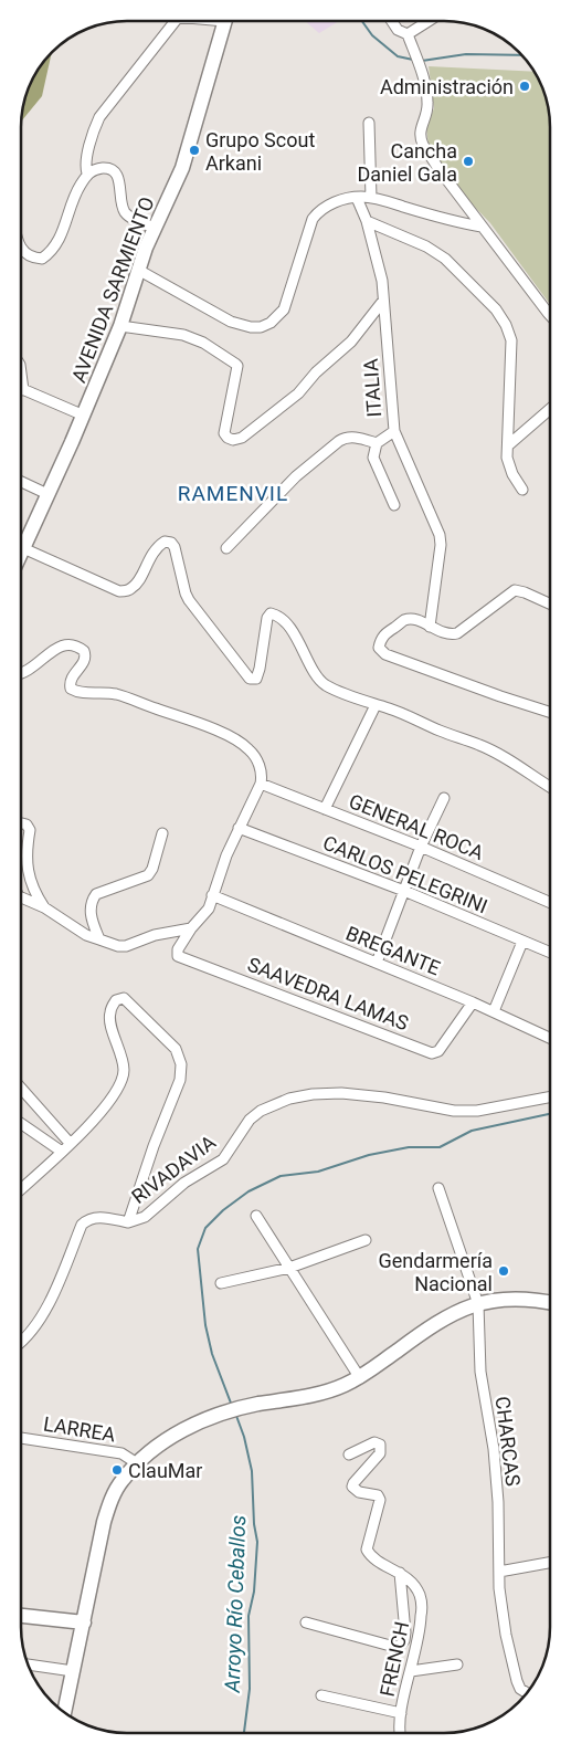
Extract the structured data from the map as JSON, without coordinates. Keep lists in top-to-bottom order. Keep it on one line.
{"streets":{"main road":["AVENIDA SARMIENTO"],"street":["ITALIA","GENERAL ROCA","CARLOS PELEGRINI","BREGANTE","SAAVEDRA LAMAS","RIVADAVIA","LARREA","CHARCAS","FRENCH"]},"crossings":[["BREGANTE","SAAVEDRA LAMAS"]],"districts":["RAMENVIL"],"water":["Arroyo Río Ceballos"],"places":["Administración","Grupo Scout Arkani","Cancha Daniel Gala","Gendarmería Nacional","ClauMar"]}
